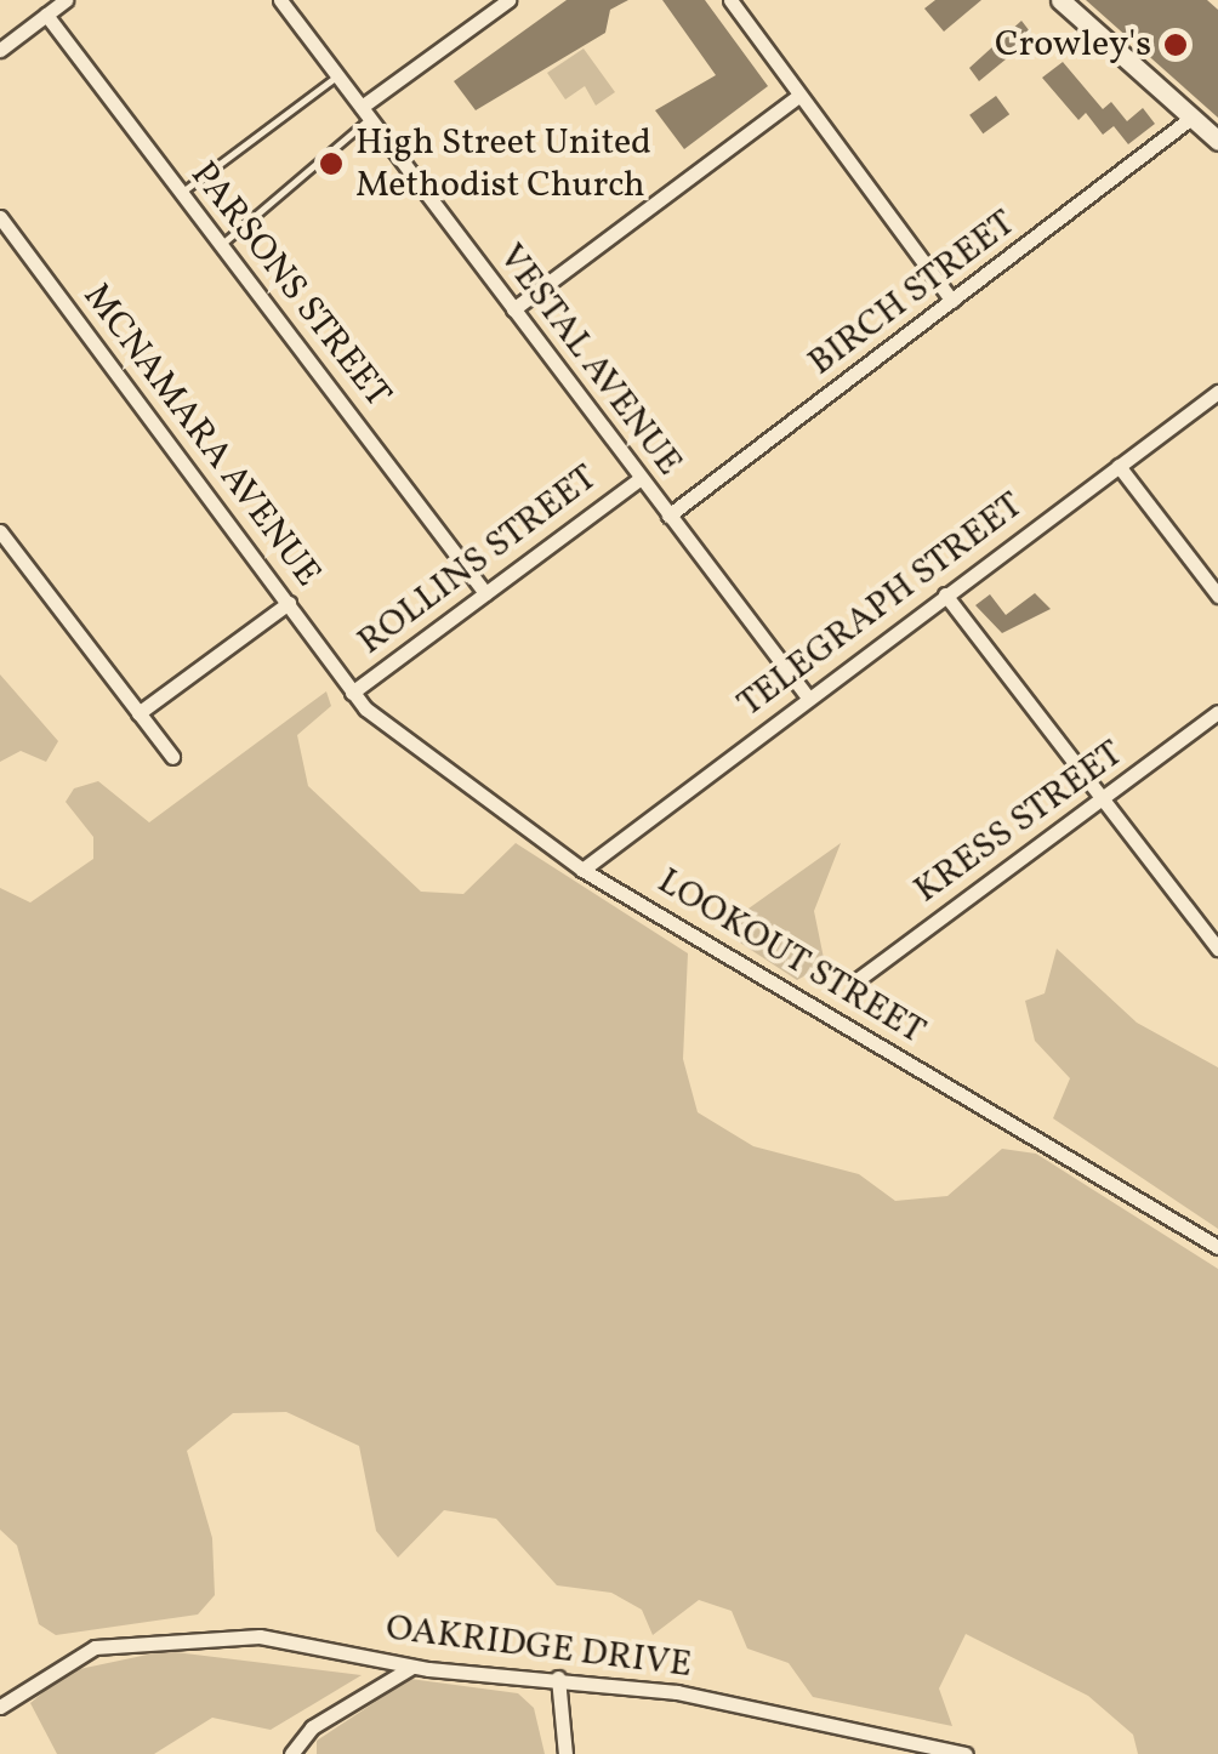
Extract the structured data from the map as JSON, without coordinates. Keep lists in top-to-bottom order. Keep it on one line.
{"streets":{"street":["PARSONS STREET","BIRCH STREET","VESTAL AVENUE","MCNAMARA AVENUE","ROLLINS STREET","TELEGRAPH STREET","KRESS STREET","LOOKOUT STREET","OAKRIDGE DRIVE"]},"crossings":[["PARSONS STREET","ROLLINS STREET"],["BIRCH STREET","VESTAL AVENUE"],["VESTAL AVENUE","ROLLINS STREET"],["VESTAL AVENUE","TELEGRAPH STREET"],["MCNAMARA AVENUE","ROLLINS STREET"],["MCNAMARA AVENUE","LOOKOUT STREET"],["ROLLINS STREET","LOOKOUT STREET"],["TELEGRAPH STREET","LOOKOUT STREET"]],"places":["Crowley's","High Street United Methodist Church"]}
